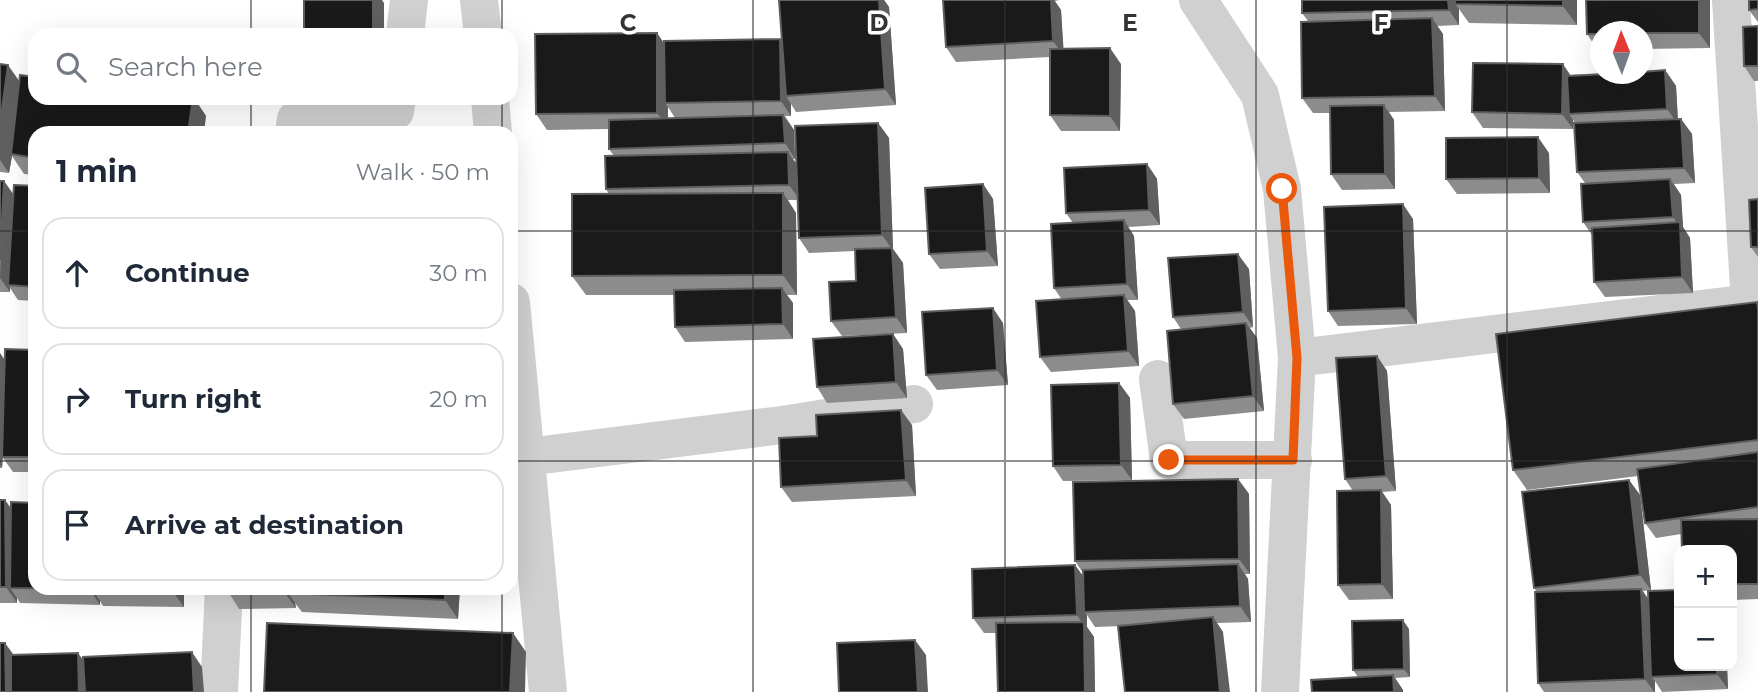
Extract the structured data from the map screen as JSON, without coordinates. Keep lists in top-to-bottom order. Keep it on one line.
{"north":"top","page":{"search":"Search here","heading":["1 min","Walk · 50 m"],"list":[["Continue","30 m"],["Turn right","20 m"],"Arrive at destination"],"map_buttons":["+","−"]},"grid":{"columns":["C","D","E","F"]}}
